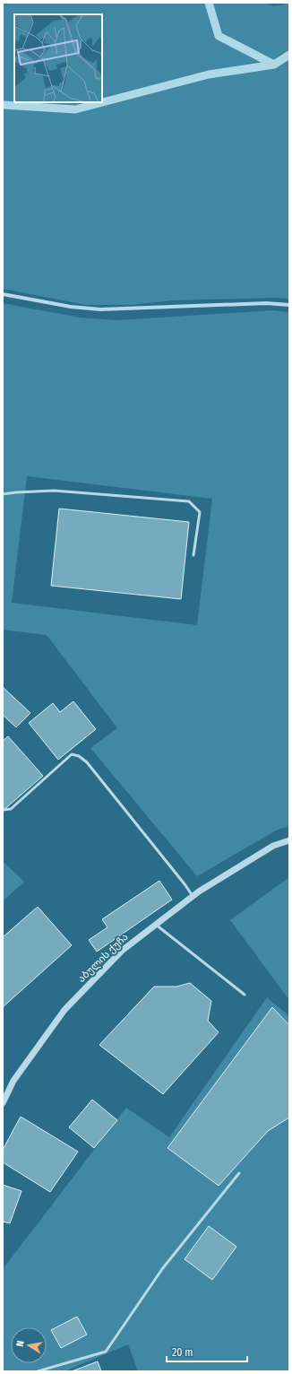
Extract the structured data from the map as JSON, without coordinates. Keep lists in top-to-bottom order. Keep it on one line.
{"streets":{"street":["აბულის ქუჩა"]},"scale_bar":"20 m","north":"left"}
